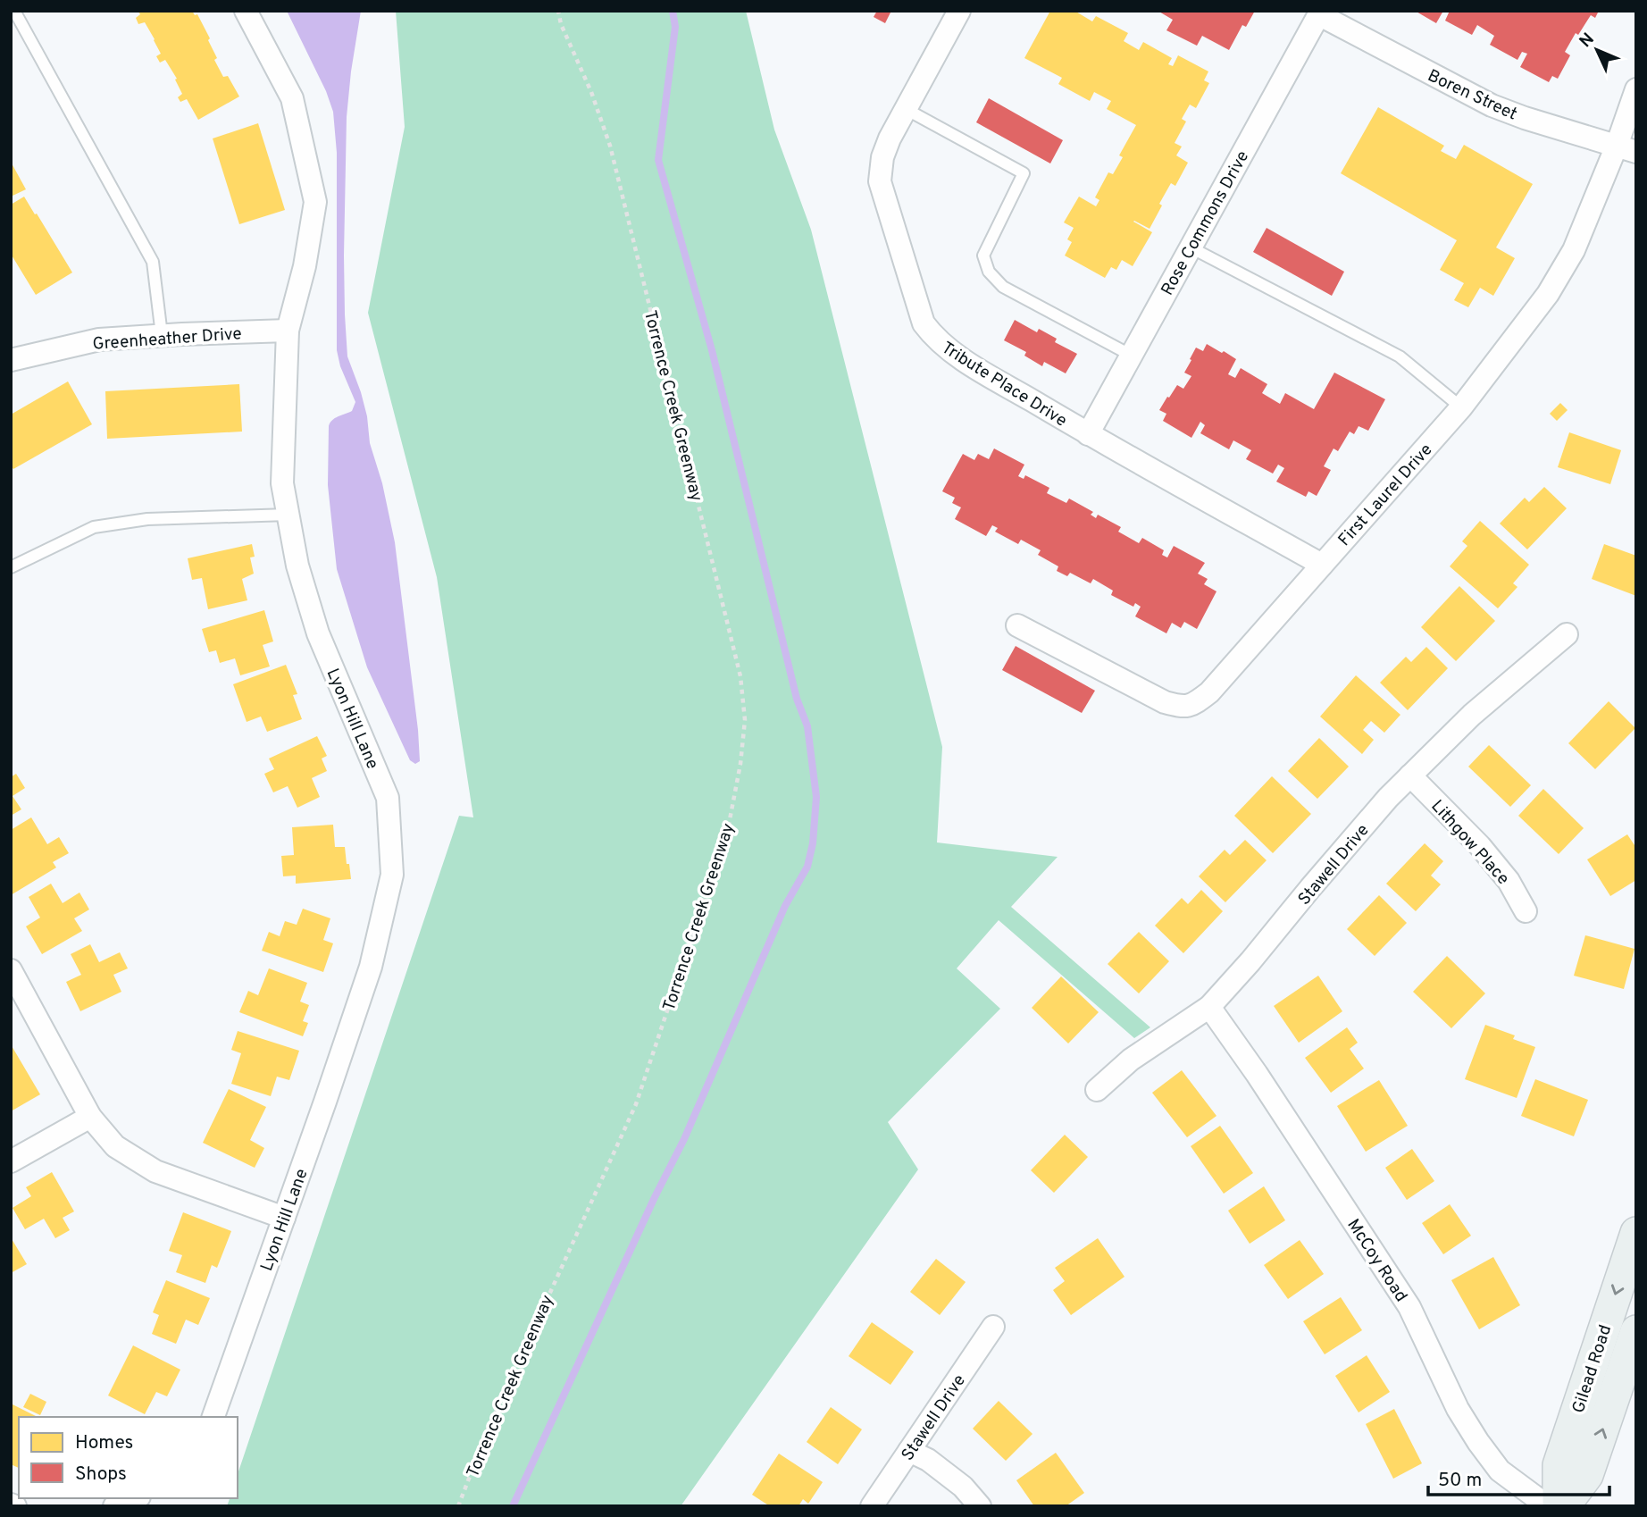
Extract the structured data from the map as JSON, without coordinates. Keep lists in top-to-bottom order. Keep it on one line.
{"streets":{"main road":["Gilead Road"],"street":["Boren Street","Rose Commons Drive","Greenheather Drive","Tribute Place Drive","First Laurel Drive","Lyon Hill Lane","Lithgow Place","Stawell Drive","McCoy Road"],"path":["Torrence Creek Greenway"]},"crossings":[["Boren Street","Rose Commons Drive"],["Boren Street","First Laurel Drive"],["Rose Commons Drive","Tribute Place Drive"],["Greenheather Drive","Lyon Hill Lane"],["Tribute Place Drive","First Laurel Drive"],["Lithgow Place","Stawell Drive"],["Stawell Drive","McCoy Road"]],"legend":["Homes","Shops"],"scale_bar":"50 m","north":"top left"}
